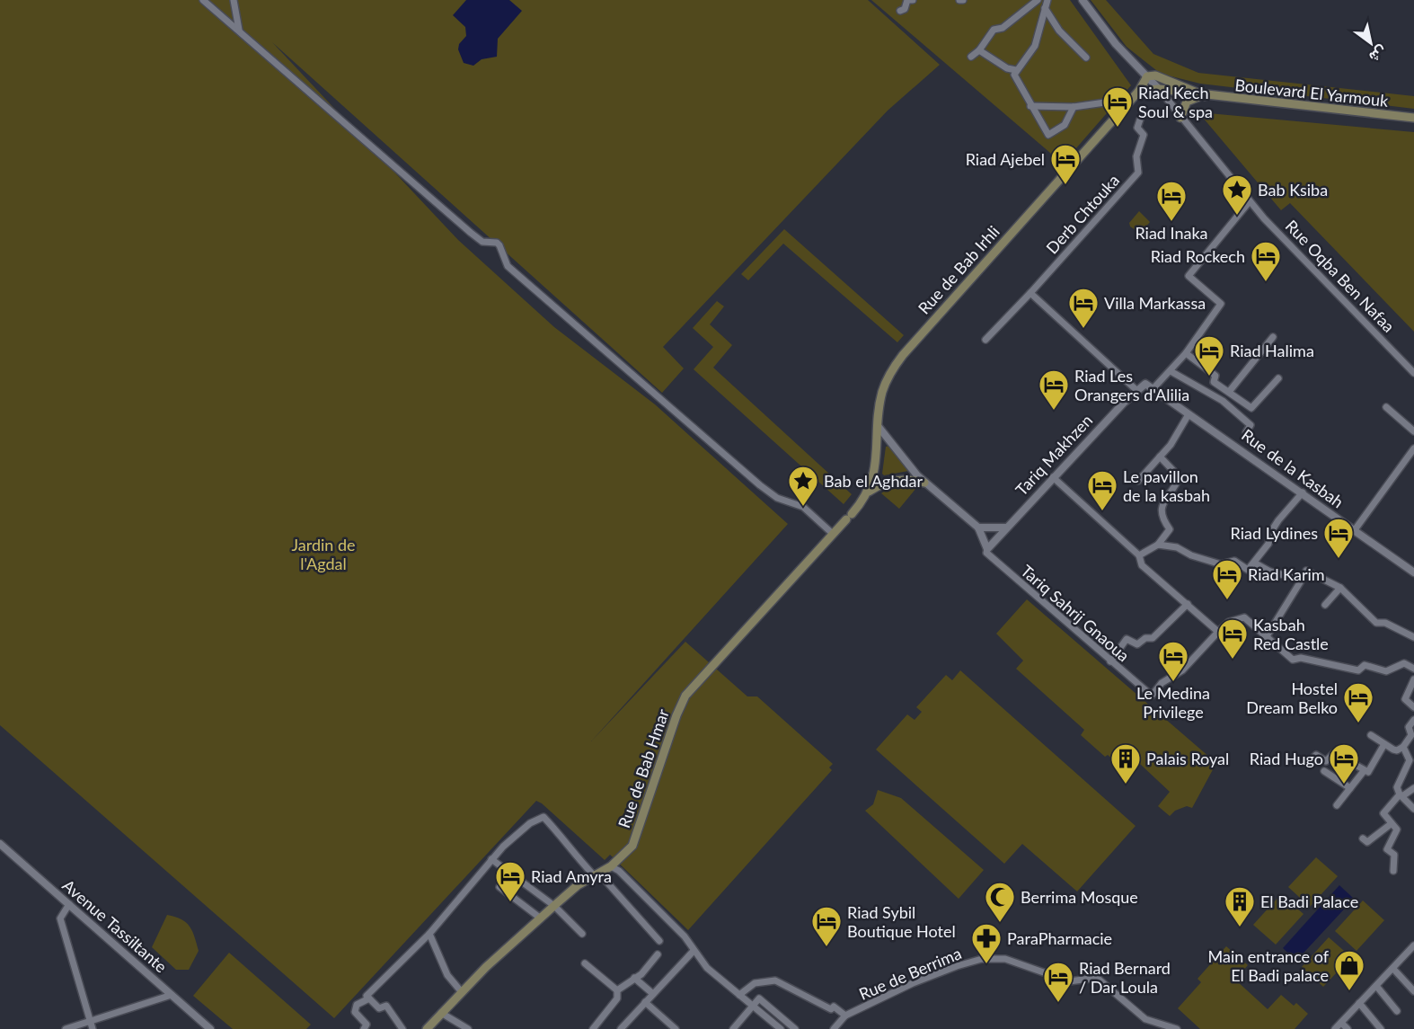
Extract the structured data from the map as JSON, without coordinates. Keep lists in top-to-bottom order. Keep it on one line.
{"streets":{"main road":["Boulevard El Yarmouk","Rue de Bab Irhli","Rue de Bab Hmar"],"street":["Derb Chtouka","Rue Oqba Ben Nafaa","Tariq Makhzen","Rue de la Kasbah","Tariq Sahrij Gnaoua","Avenue Tassiltante","Rue de Berrima"]},"crossings":[["Boulevard El Yarmouk","Rue de Bab Irhli"],["Boulevard El Yarmouk","Rue Oqba Ben Nafaa"],["Rue de Bab Irhli","Rue Oqba Ben Nafaa"],["Rue de Bab Irhli","Rue de Bab Hmar"],["Tariq Makhzen","Tariq Sahrij Gnaoua"]],"parks":["Jardin de l'Agdal"],"places":{"hotel":["Riad Kech Soul & spa","Riad Ajebel","Riad Inaka","Riad Rockech","Villa Markassa","Riad Halima","Riad Les Orangers d'Alilia","Le pavillon de la kasbah","Riad Lydines","Riad Karim","Kasbah Red Castle","Le Medina Privilege","Hostel Dream Belko","Riad Hugo","Riad Amyra","Riad Sybil Boutique Hotel","Riad Bernard / Dar Loula"],"place":["Bab Ksiba","Bab el Aghdar"],"building":["Palais Royal","El Badi Palace"],"mosque":["Berrima Mosque"],"pharmacy":["ParaPharmacie"],"shop":["Main entrance of El Badi palace"]},"north":"bottom right"}
